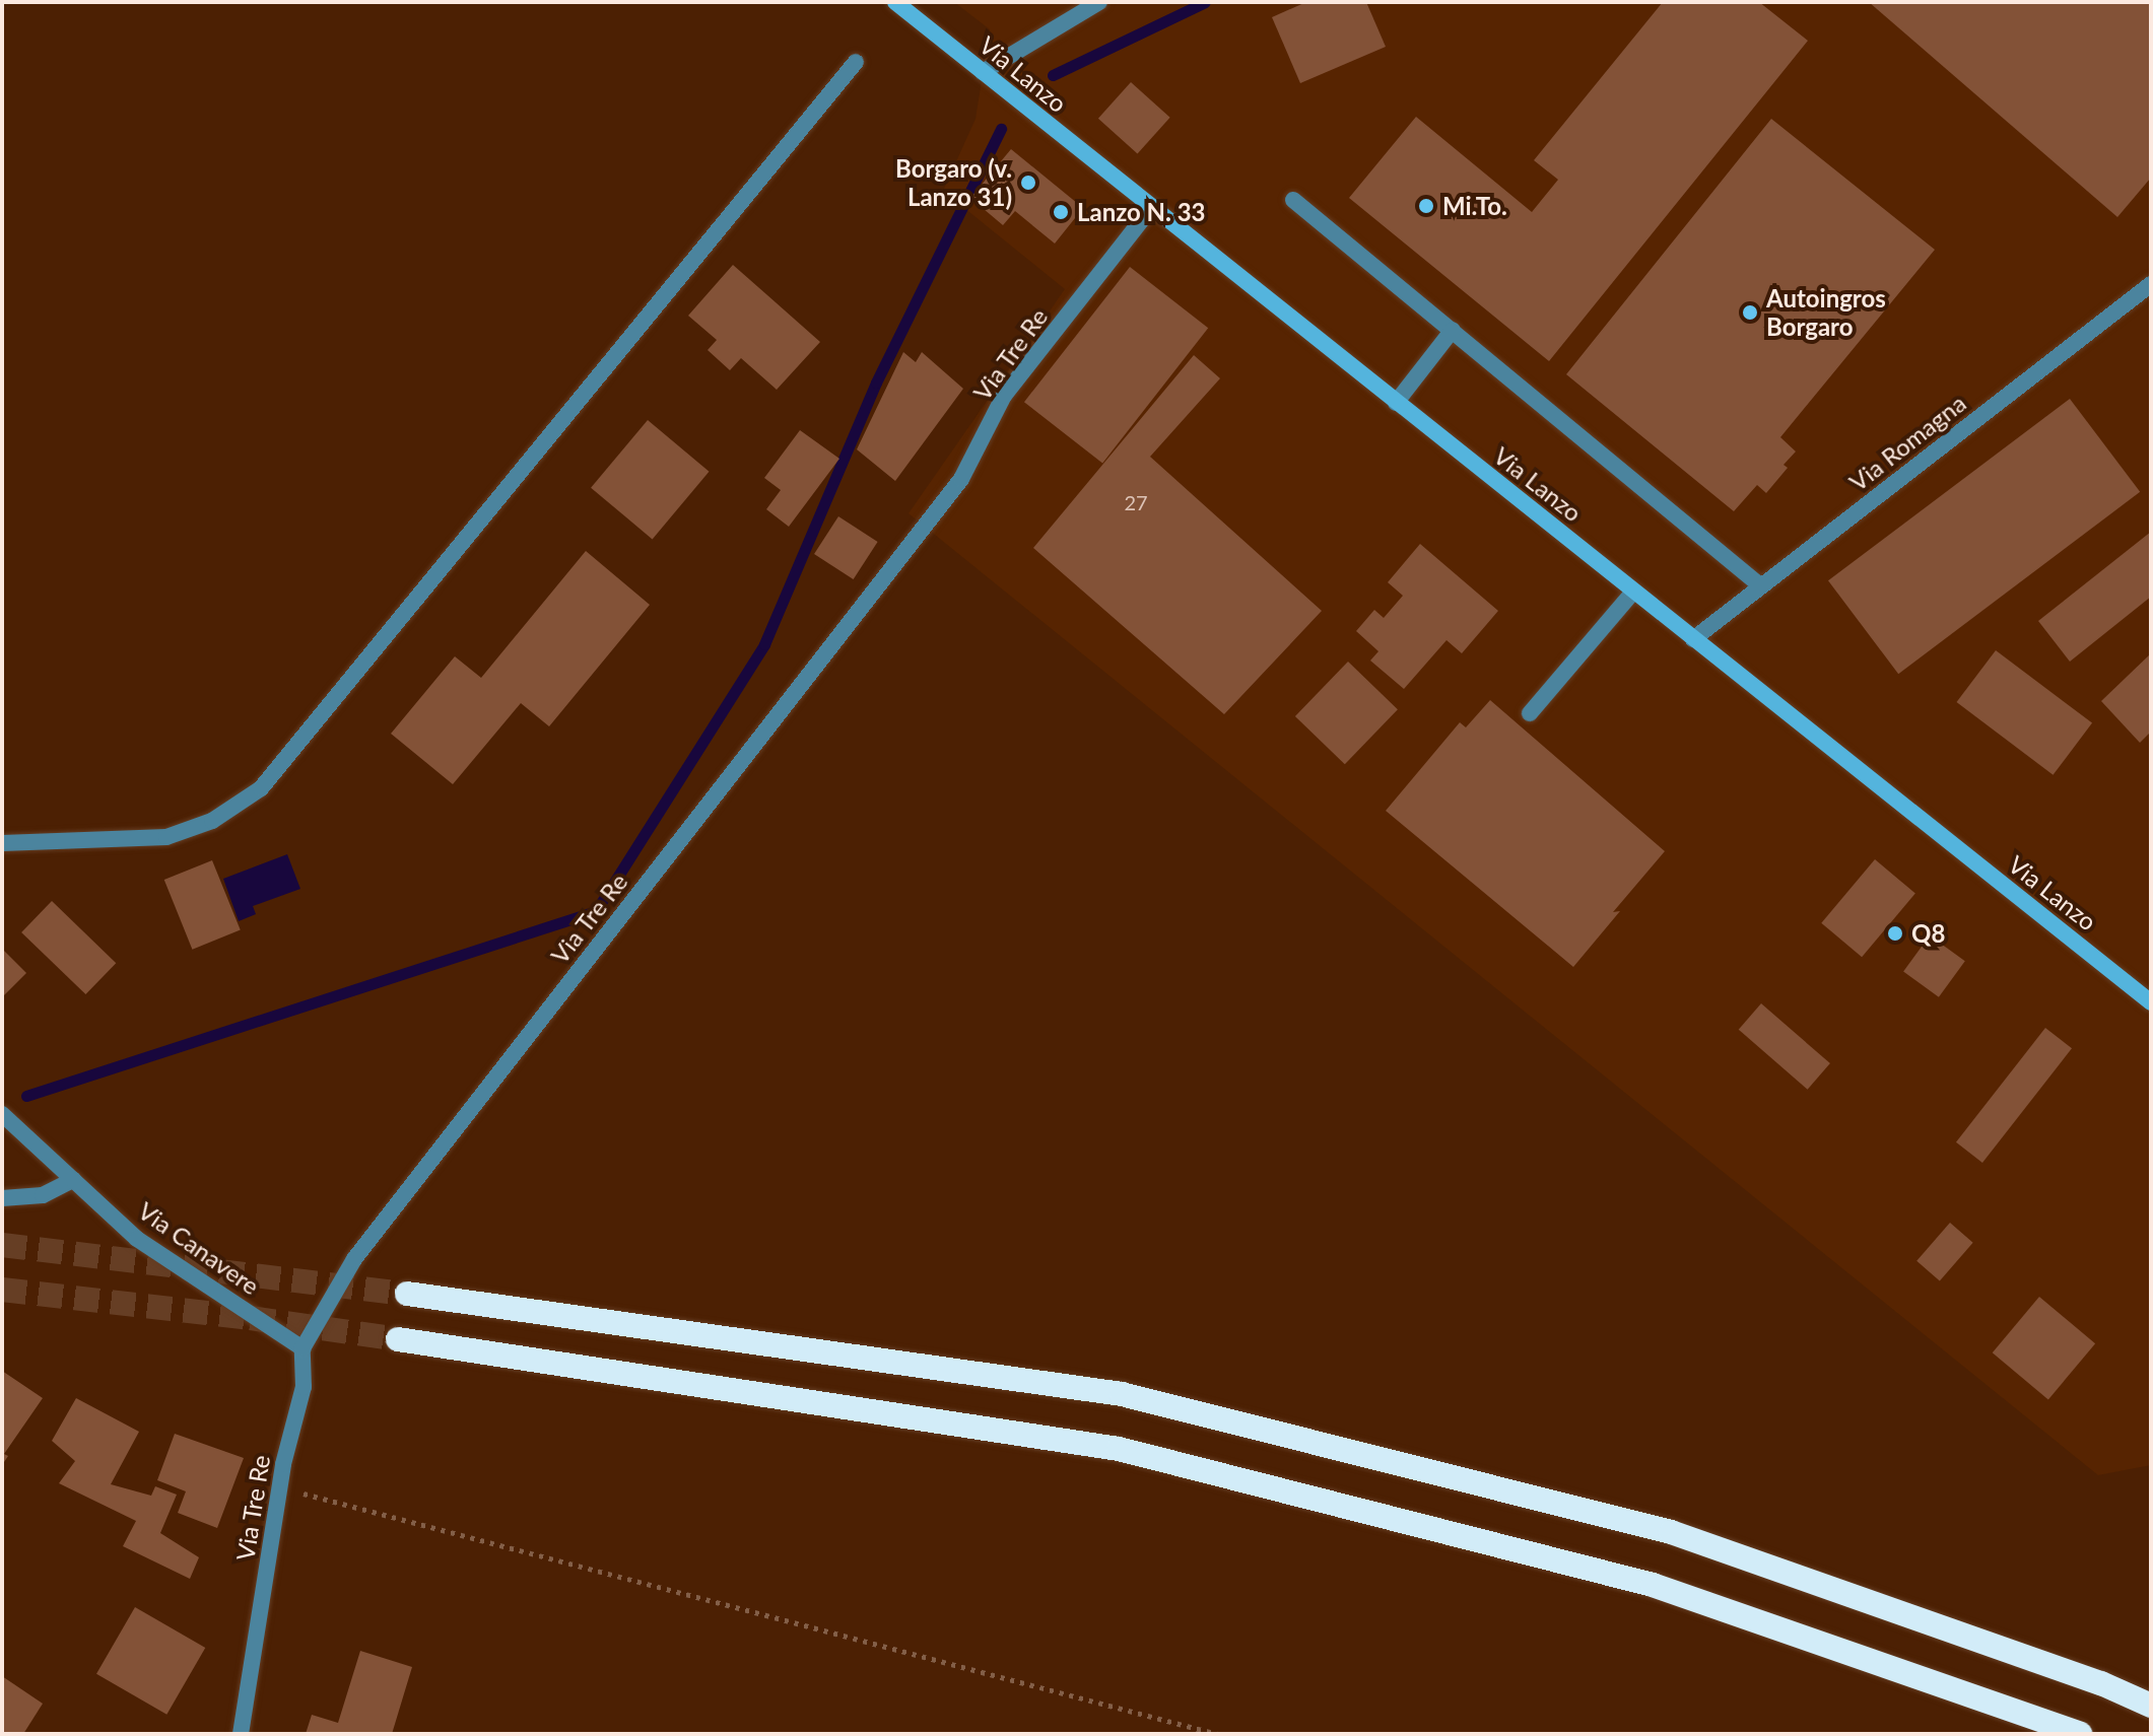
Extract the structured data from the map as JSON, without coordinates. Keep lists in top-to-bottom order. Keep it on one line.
{"streets":{"street":["Via Lanzo","Via Tre Re","Via Romagna","Via Canavere"]},"crossings":[["Via Lanzo","Via Tre Re"],["Via Lanzo","Via Romagna"],["Via Tre Re","Via Canavere"]],"places":["Borgaro (v. Lanzo 31)","Mi.To.","Lanzo N. 33","Autoingros Borgaro","Q8"],"house_numbers":["27"]}
